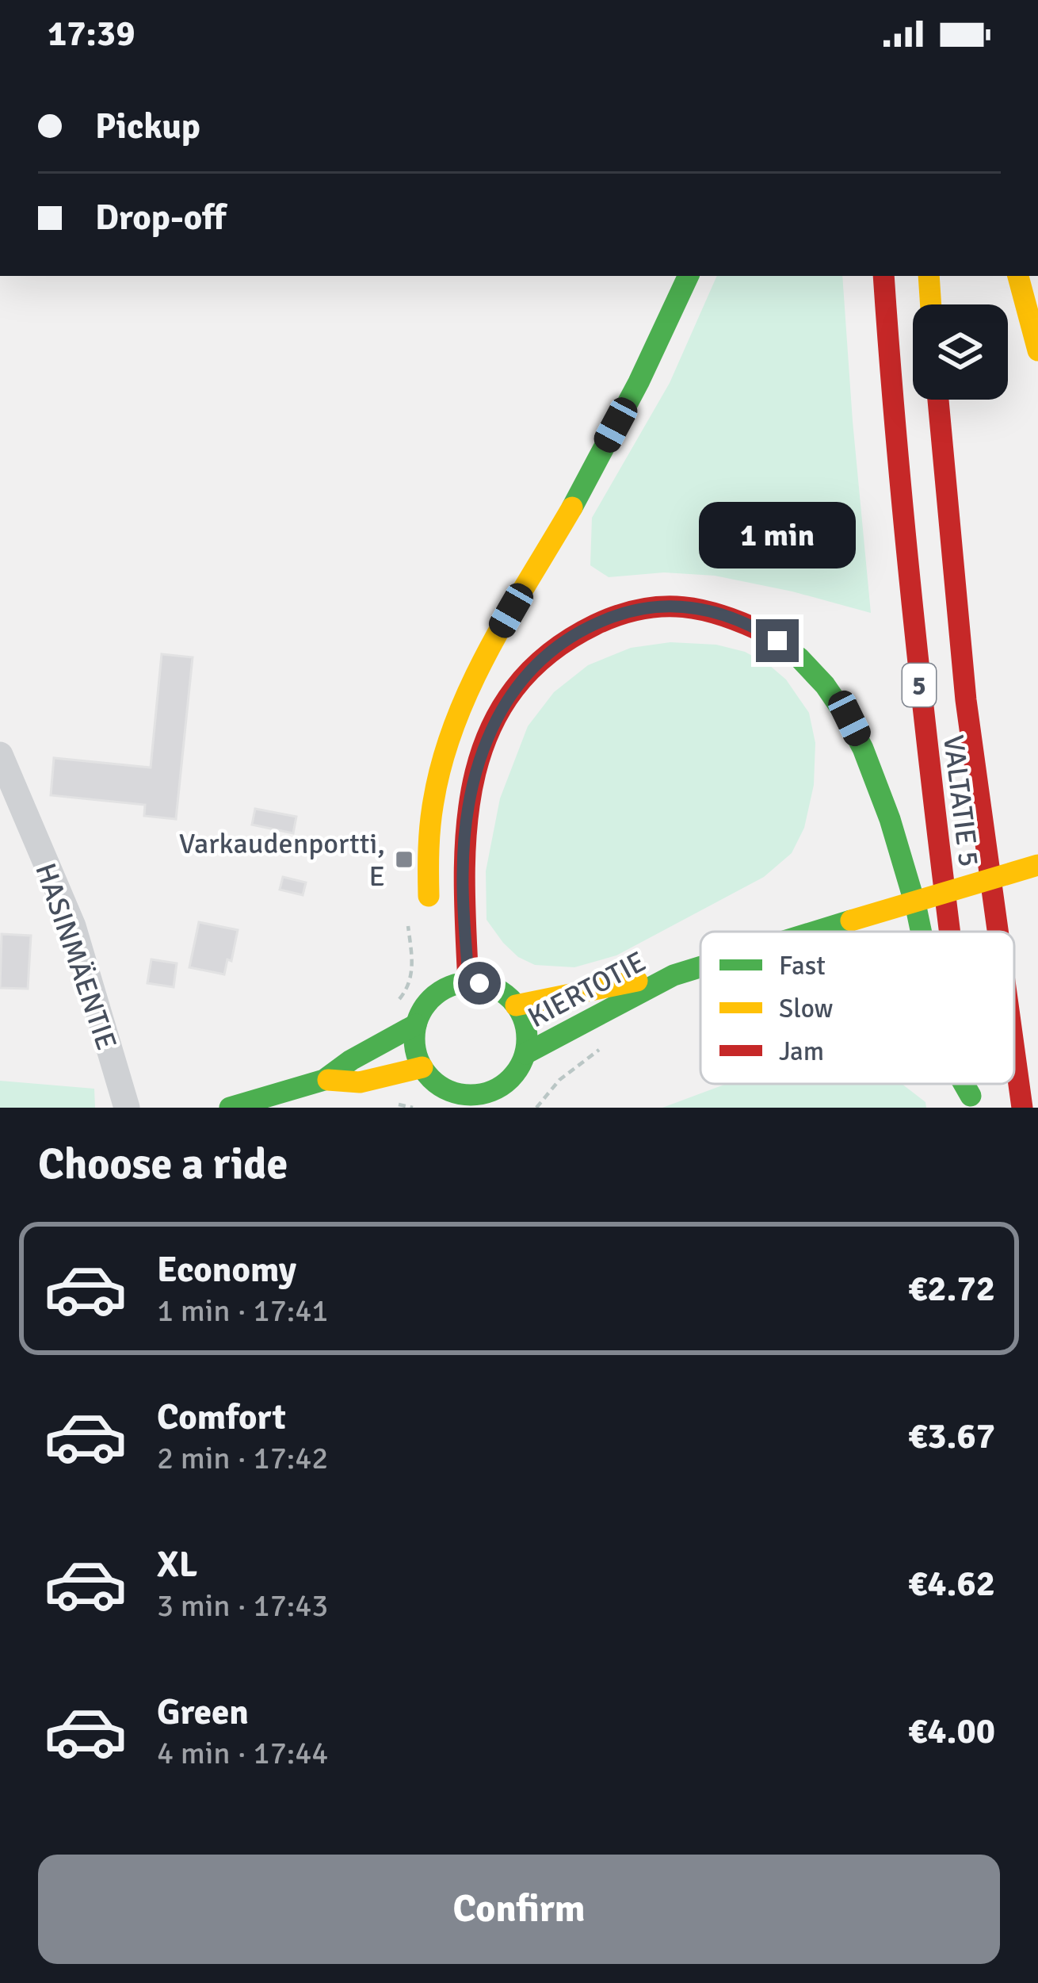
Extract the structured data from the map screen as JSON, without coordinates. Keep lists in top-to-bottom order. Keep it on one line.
{"streets":{"main road":["5","VALTATIE 5","KIERTOTIE"],"street":["HASINMÄENTIE"]},"places":{"transit":["Varkaudenportti, E"]},"legend":["Fast","Slow","Jam"],"page":{"status":"17:39","banner":["Pickup","Drop-off"],"bubble":"1 min","heading":"Choose a ride","list":[{"name":"Economy","note":"1 min · 17:41","value":"€2.72"},{"name":"Comfort","note":"2 min · 17:42","value":"€3.67"},{"name":"XL","note":"3 min · 17:43","value":"€4.62"},{"name":"Green","note":"4 min · 17:44","value":"€4.00"}],"buttons":"Confirm"}}
